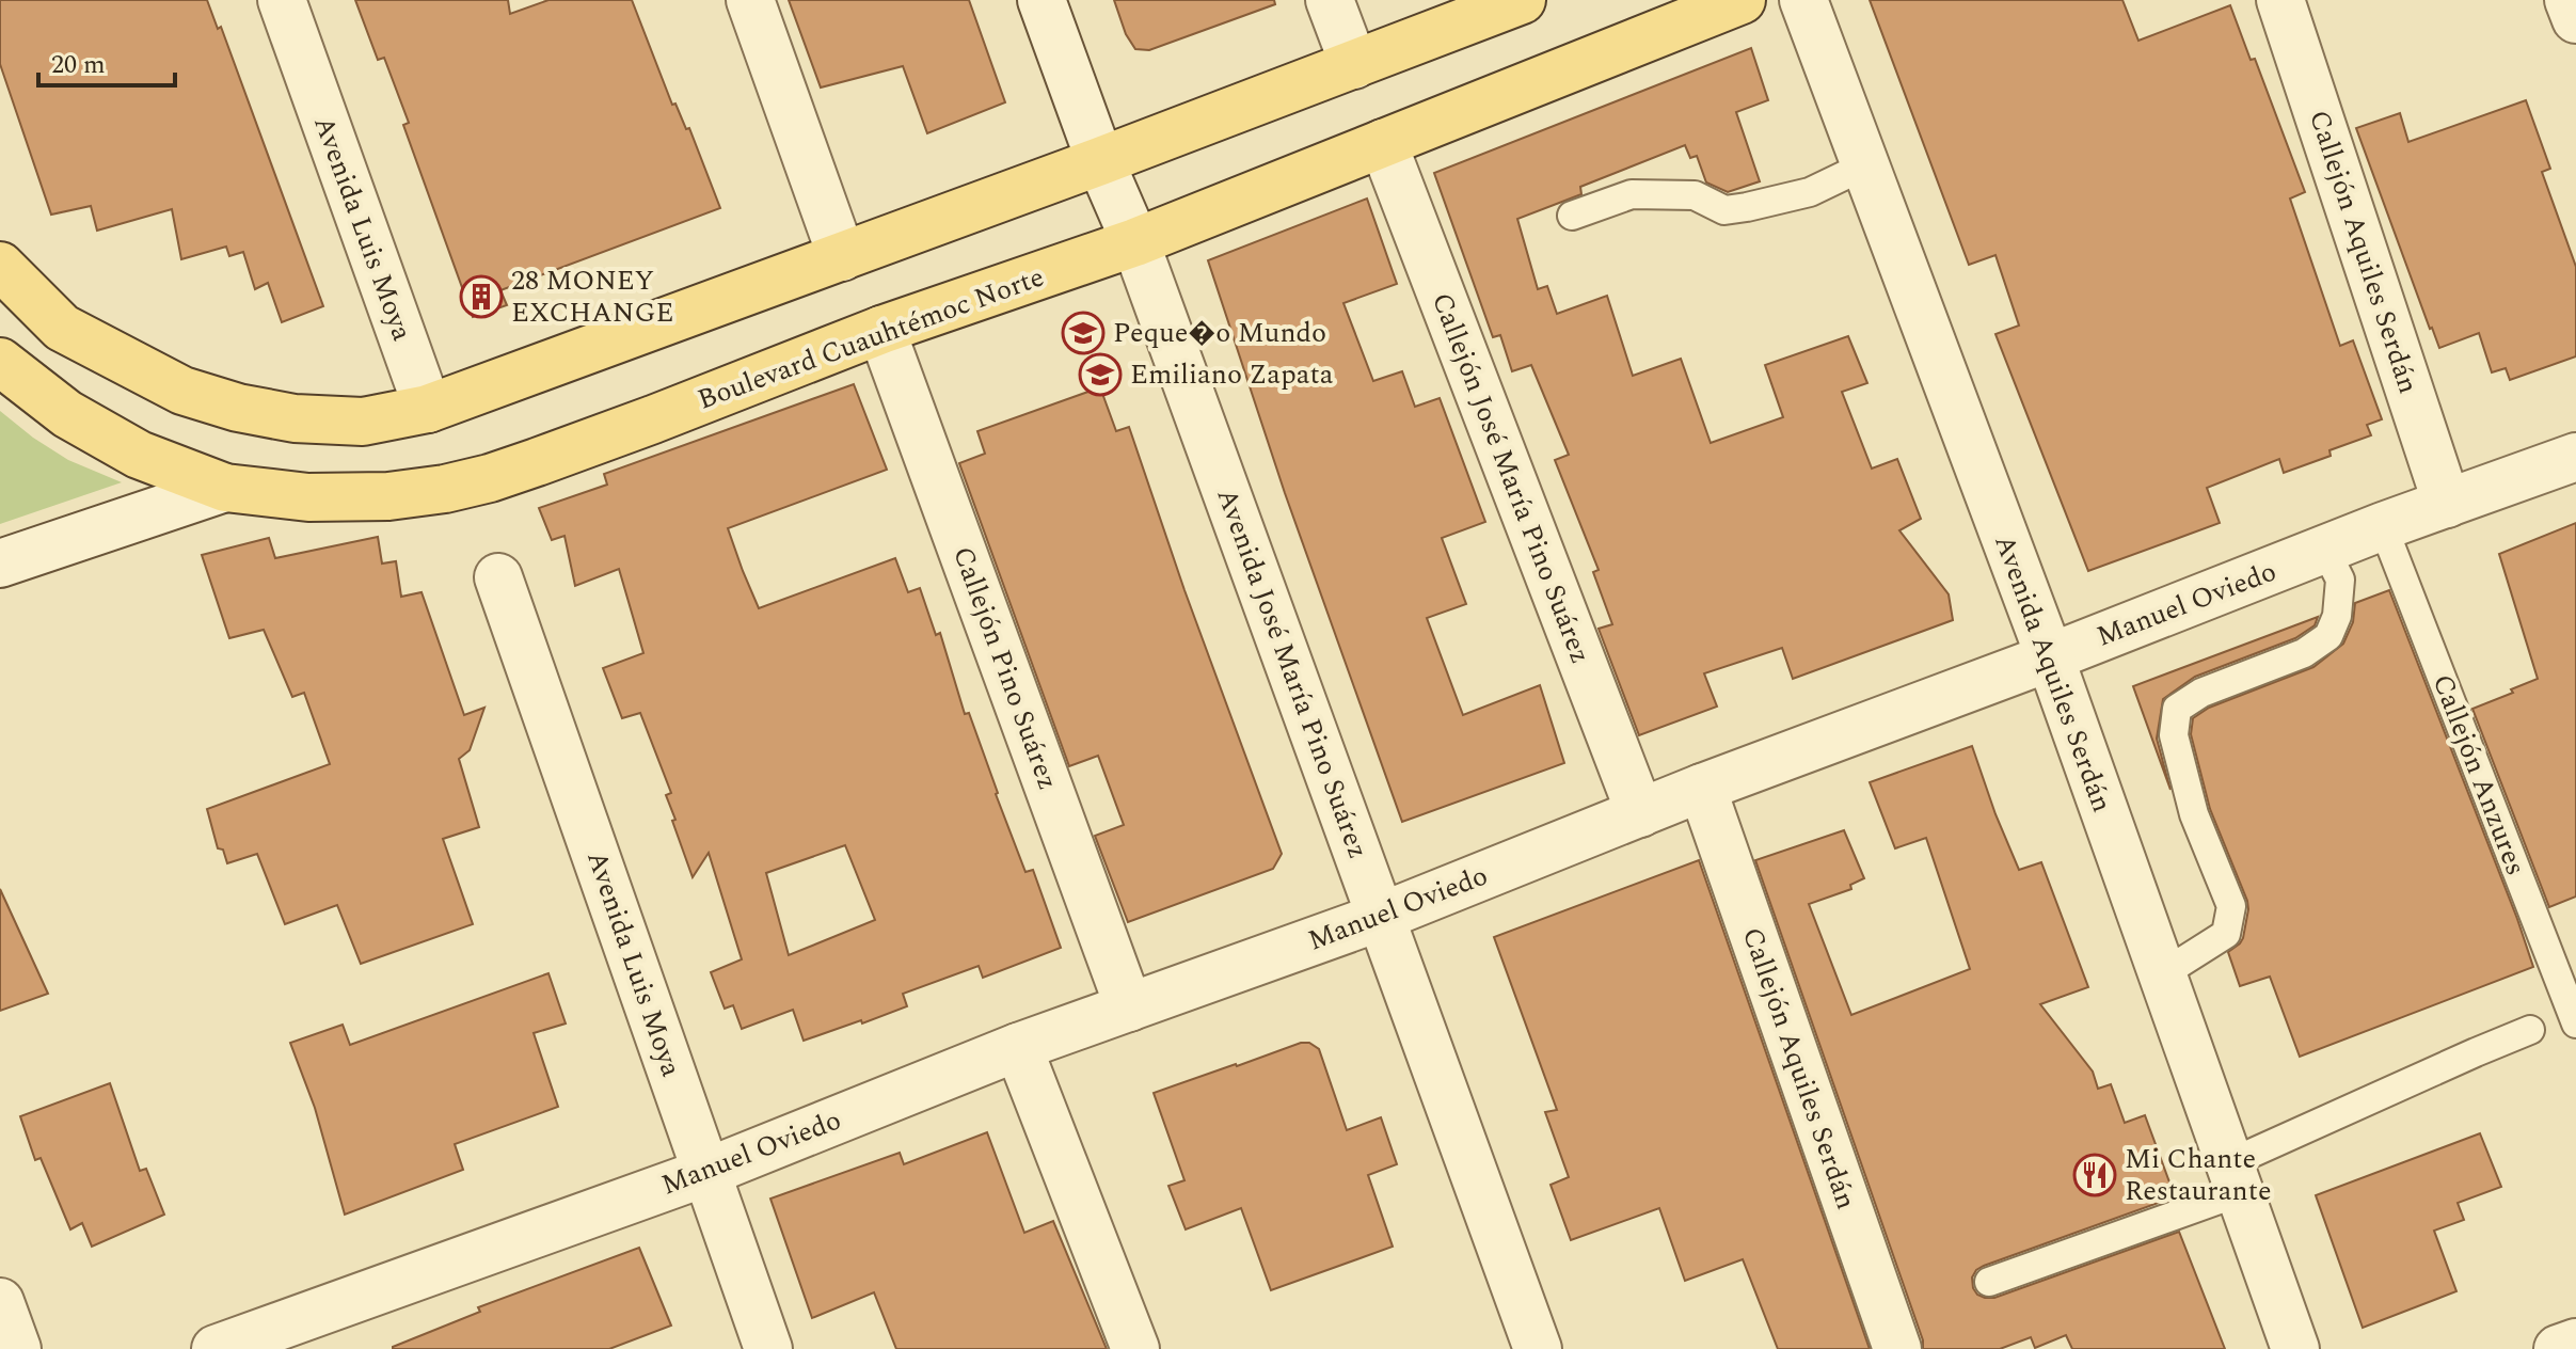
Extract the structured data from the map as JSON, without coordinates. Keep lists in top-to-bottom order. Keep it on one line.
{"streets":{"main road":["Boulevard Cuauhtémoc Norte"],"street":["Avenida Luis Moya","Callejón Aquiles Serdán","Callejón José María Pino Suárez","Manuel Oviedo","Callejón Pino Suárez","Avenida José María Pino Suárez","Avenida Aquiles Serdán"],"lane":["Callejón Anzures"]},"crossings":[["Avenida Luis Moya","Manuel Oviedo"],["Callejón Aquiles Serdán","Manuel Oviedo"],["Boulevard Cuauhtémoc Norte","Callejón José María Pino Suárez"],["Boulevard Cuauhtémoc Norte","Callejón Pino Suárez"],["Boulevard Cuauhtémoc Norte","Avenida José María Pino Suárez"],["Callejón José María Pino Suárez","Manuel Oviedo"],["Manuel Oviedo","Callejón Pino Suárez"],["Manuel Oviedo","Avenida José María Pino Suárez"],["Manuel Oviedo","Avenida Aquiles Serdán"],["Manuel Oviedo","Callejón Anzures"]],"places":{"building":["28 MONEY EXCHANGE"],"school or university":["Peque�o Mundo","Emiliano Zapata"],"restaurant":["Mi Chante Restaurante"]},"scale_bar":"20 m"}
